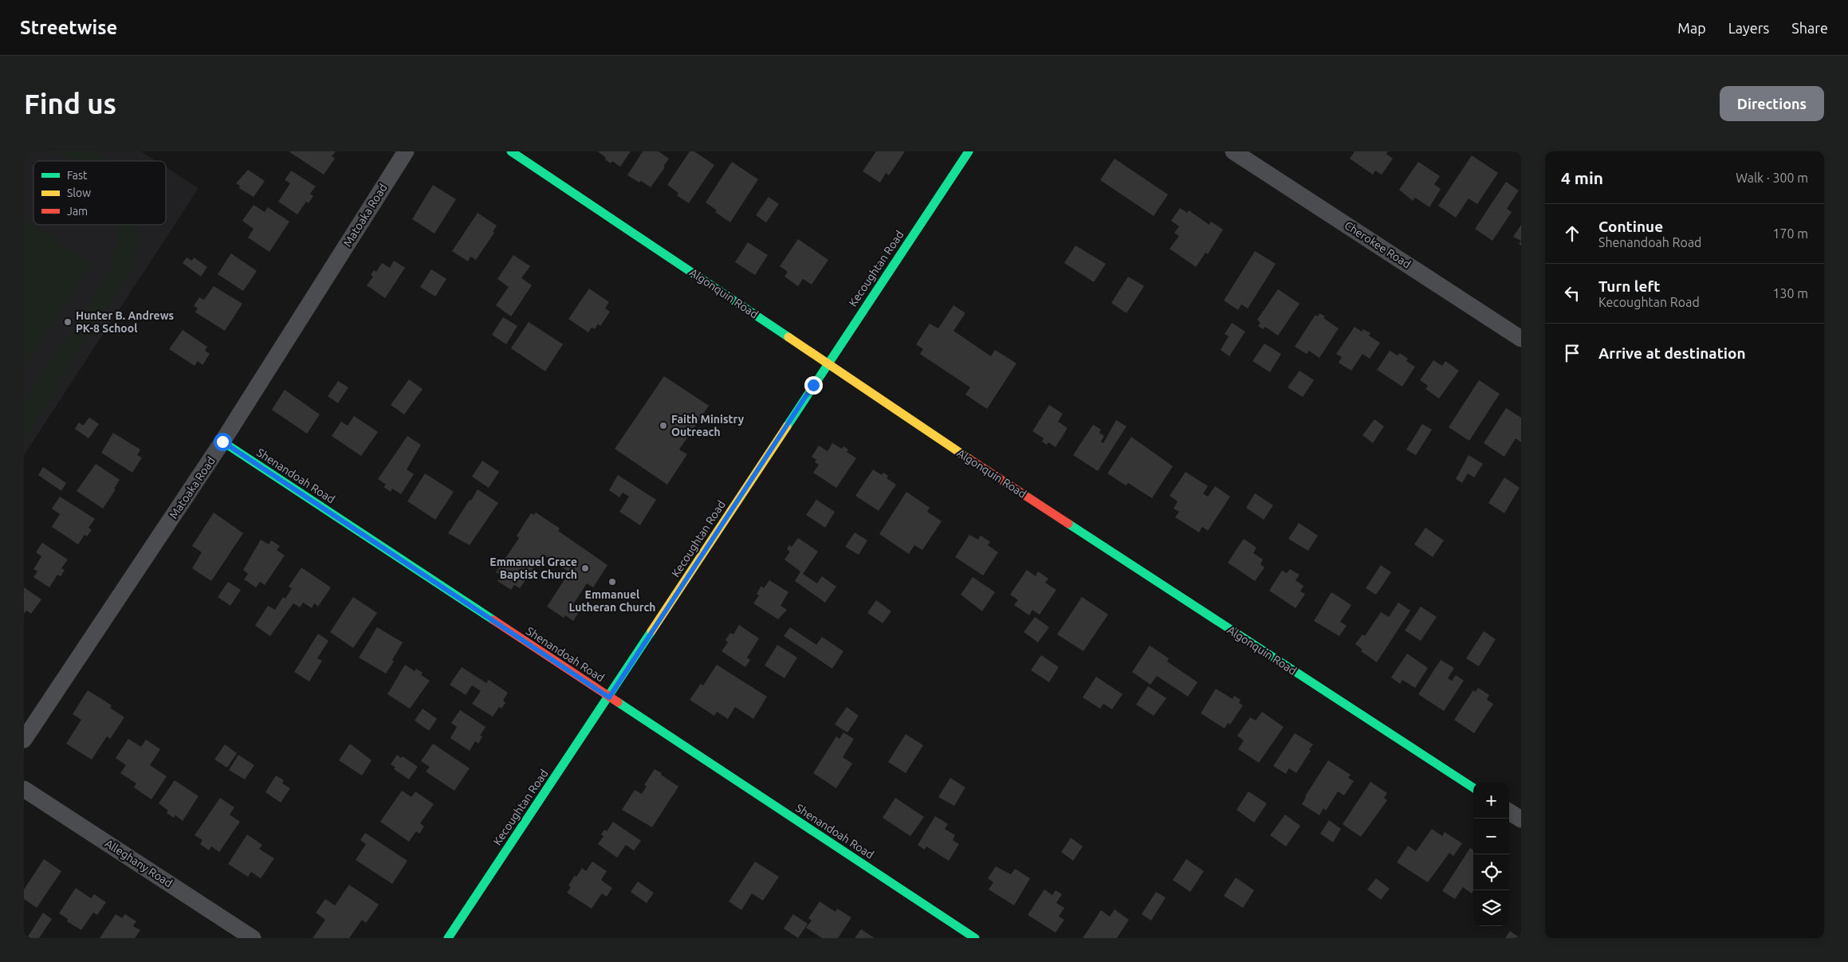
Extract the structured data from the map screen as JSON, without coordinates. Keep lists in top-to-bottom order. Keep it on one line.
{"streets":{"street":["Matoaka Road","Cherokee Road","Kecoughtan Road","Algonquin Road","Shenandoah Road","Alleghany Road"]},"crossings":[["Matoaka Road","Shenandoah Road"],["Kecoughtan Road","Algonquin Road"],["Kecoughtan Road","Shenandoah Road"]],"places":["Hunter B. Andrews PK-8 School","Faith Ministry Outreach","Emmanuel Grace Baptist Church","Emmanuel Lutheran Church"],"legend":["Fast","Slow","Jam"],"page":{"header":"Streetwise","nav":["Map","Layers","Share"],"buttons":"Directions","title":"Find us","heading":["4 min","Walk · 300 m"],"list":[["Continue","Shenandoah Road","170 m"],["Turn left","Kecoughtan Road","130 m"],"Arrive at destination"],"map_buttons":["+","−"]}}
